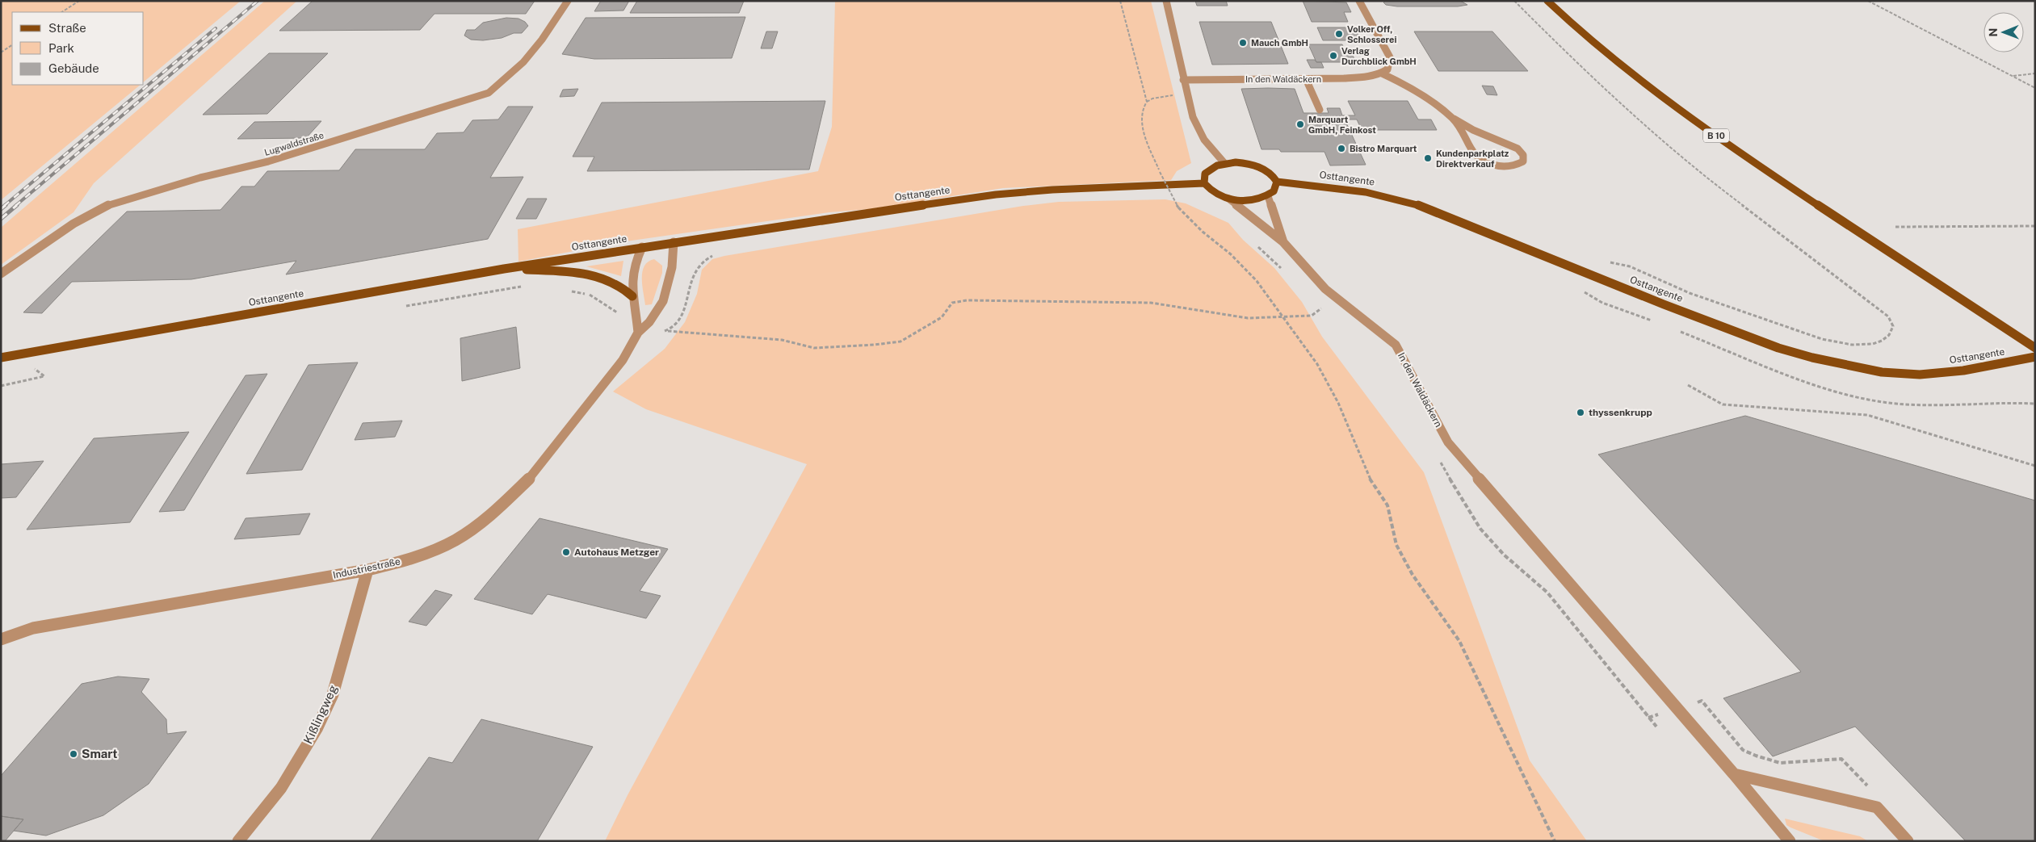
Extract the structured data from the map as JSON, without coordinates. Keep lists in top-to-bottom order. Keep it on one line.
{"streets":{"main road":["B 10","Osttangente"],"street":["In den Waldäckern","Lugwaldstraße","Industriestraße","Kißlingweg"]},"crossings":[["Osttangente","Industriestraße"],["Industriestraße","Kißlingweg"]],"places":["Volker Off, Schlosserei","Mauch GmbH","Verlag Durchblick GmbH","Marquart GmbH, Feinkost","Bistro Marquart","Kundenparkplatz Direktverkauf","thyssenkrupp","Autohaus Metzger","Smart"],"legend":["Straße","Park","Gebäude"],"north":"left"}
